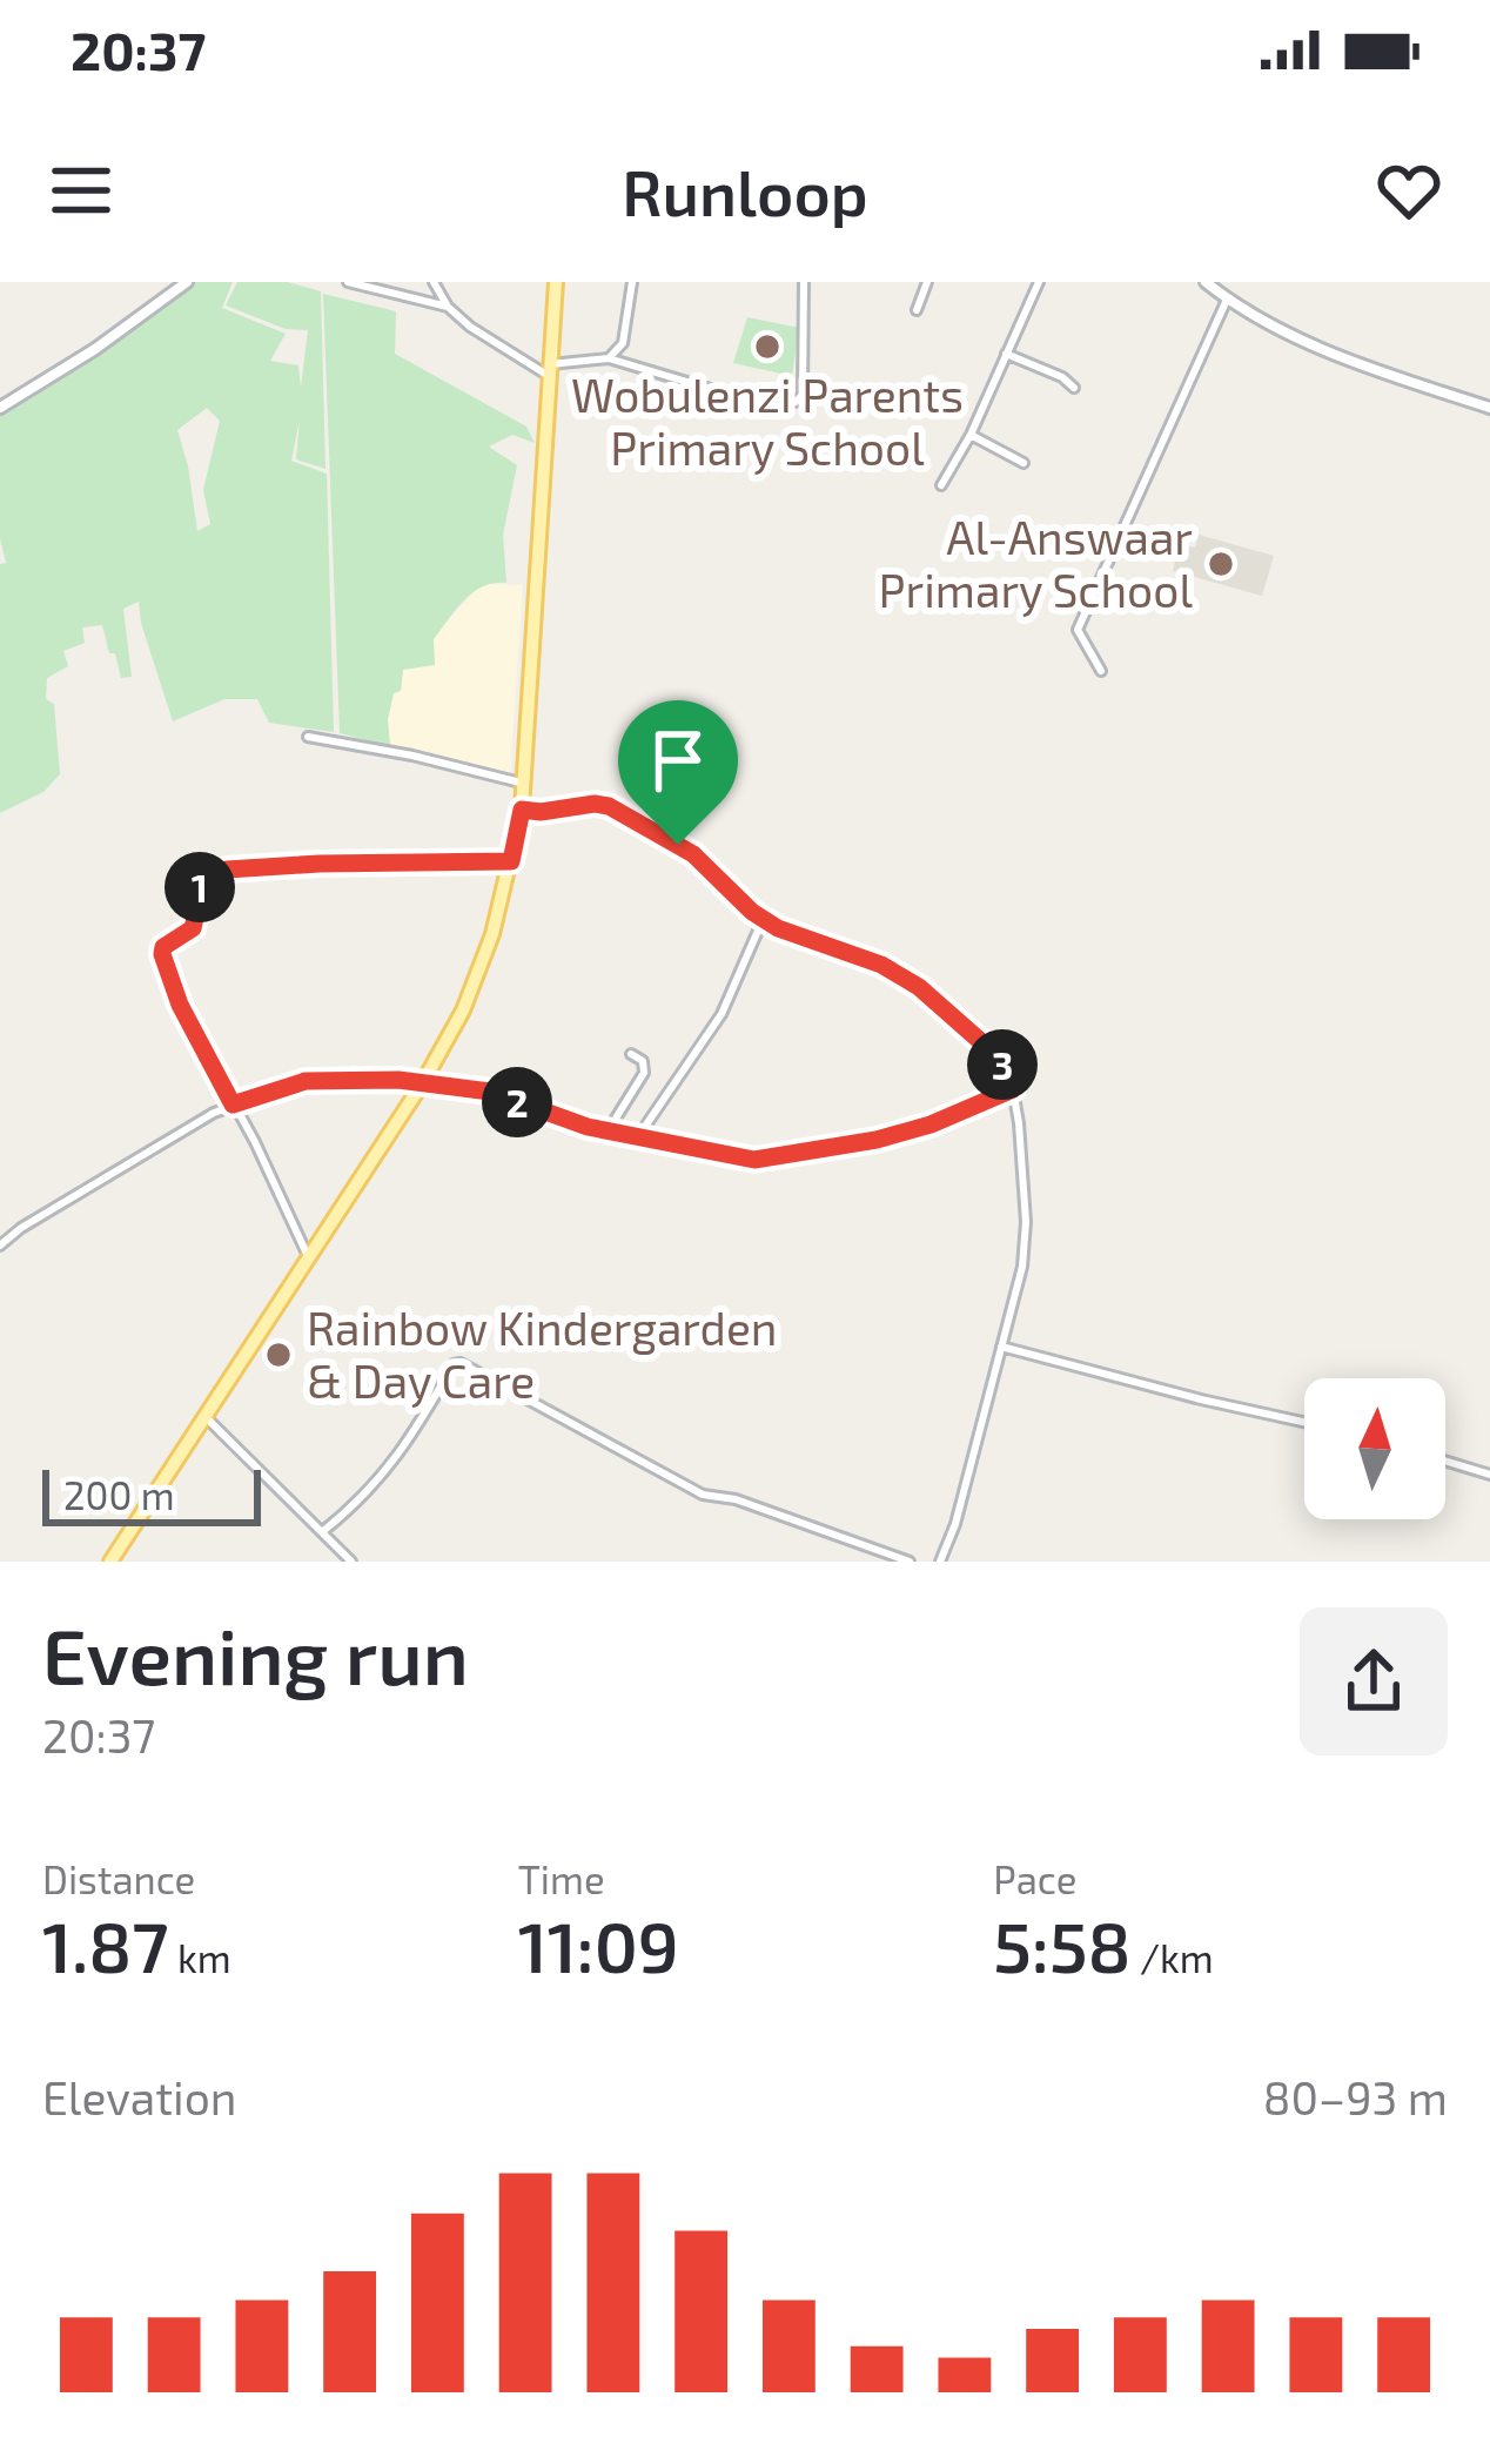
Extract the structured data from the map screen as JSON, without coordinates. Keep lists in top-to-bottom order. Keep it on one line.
{"places":["Wobulenzi Parents Primary School","Al-Answaar Primary School","Rainbow Kindergarden & Day Care"],"scale_bar":"200 m","north":"top","page":{"status":"20:37","header":"Runloop","pins":["1","3","2"],"scale":"200 m","heading":["Evening run","20:37"],"stats":[["Distance","1.87 km"],["Time","11:09"],["Pace","5:58 /km"]],"chart":["Elevation","80–93 m"]}}
